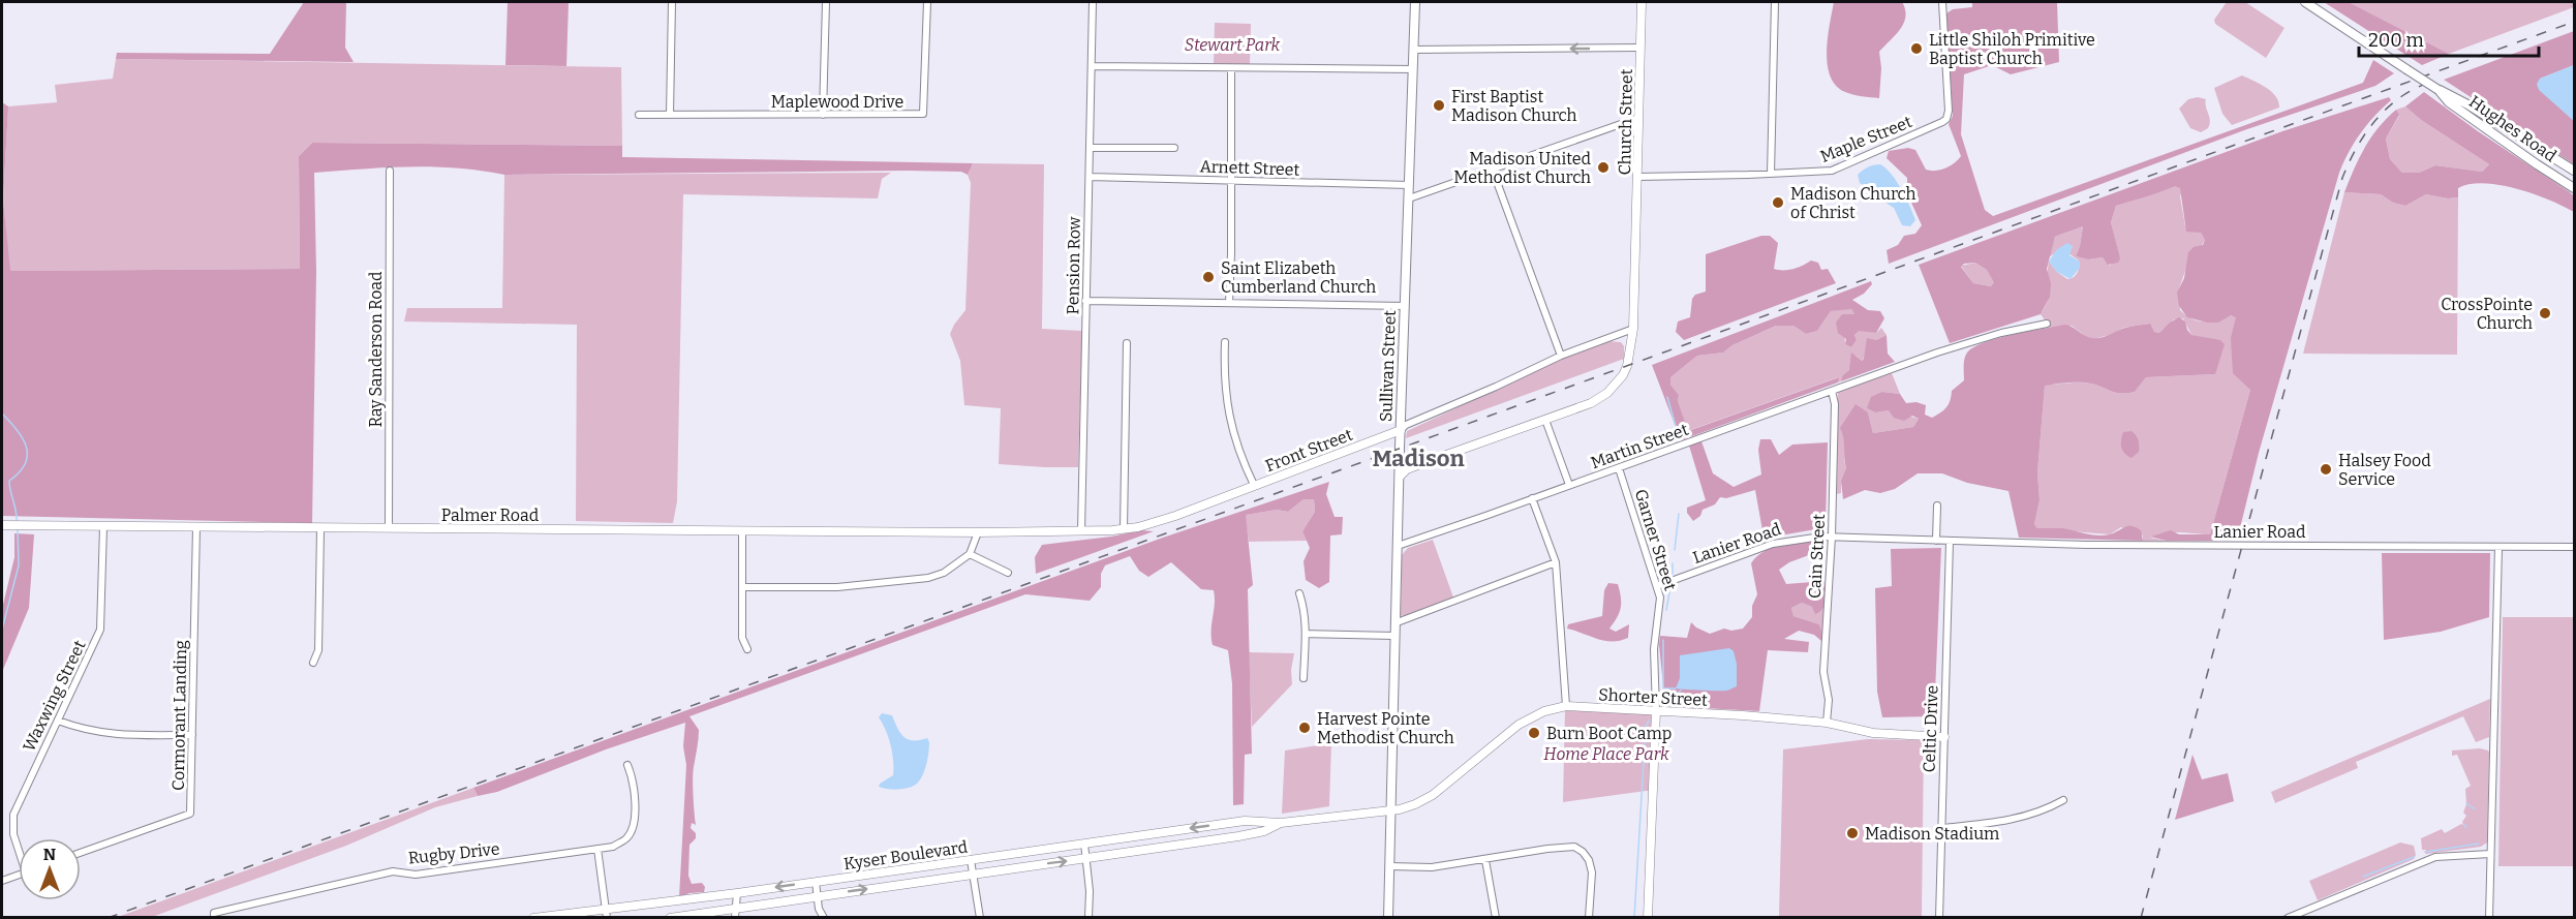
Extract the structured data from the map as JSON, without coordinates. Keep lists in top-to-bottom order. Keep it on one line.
{"streets":{"main road":["Hughes Road","Sullivan Street"],"street":["Maplewood Drive","Church Street","Maple Street","Arnett Street","Pension Row","Ray Sanderson Road","Martin Street","Front Street","Palmer Road","Lanier Road","Garner Street","Cain Street","Waxwing Street","Shorter Street","Cormorant Landing","Celtic Drive","Rugby Drive","Kyser Boulevard"]},"crossings":[["Church Street","Maple Street"],["Church Street","Sullivan Street"],["Church Street","Front Street"],["Arnett Street","Pension Row"],["Arnett Street","Sullivan Street"],["Pension Row","Front Street"],["Ray Sanderson Road","Palmer Road"],["Sullivan Street","Martin Street"],["Sullivan Street","Front Street"],["Sullivan Street","Shorter Street"],["Sullivan Street","Kyser Boulevard"],["Martin Street","Garner Street"],["Martin Street","Cain Street"],["Front Street","Palmer Road"],["Palmer Road","Waxwing Street"],["Palmer Road","Cormorant Landing"],["Lanier Road","Garner Street"],["Lanier Road","Cain Street"],["Lanier Road","Celtic Drive"],["Garner Street","Shorter Street"],["Cain Street","Shorter Street"],["Shorter Street","Celtic Drive"],["Shorter Street","Kyser Boulevard"]],"districts":["Madison"],"parks":["Stewart Park","Home Place Park"],"places":["Little Shiloh Primitive Baptist Church","First Baptist Madison Church","Madison United Methodist Church","Madison Church of Christ","Saint Elizabeth Cumberland Church","CrossPointe Church","Halsey Food Service","Harvest Pointe Methodist Church","Burn Boot Camp","Madison Stadium"],"scale_bar":"200 m","north":"top"}
